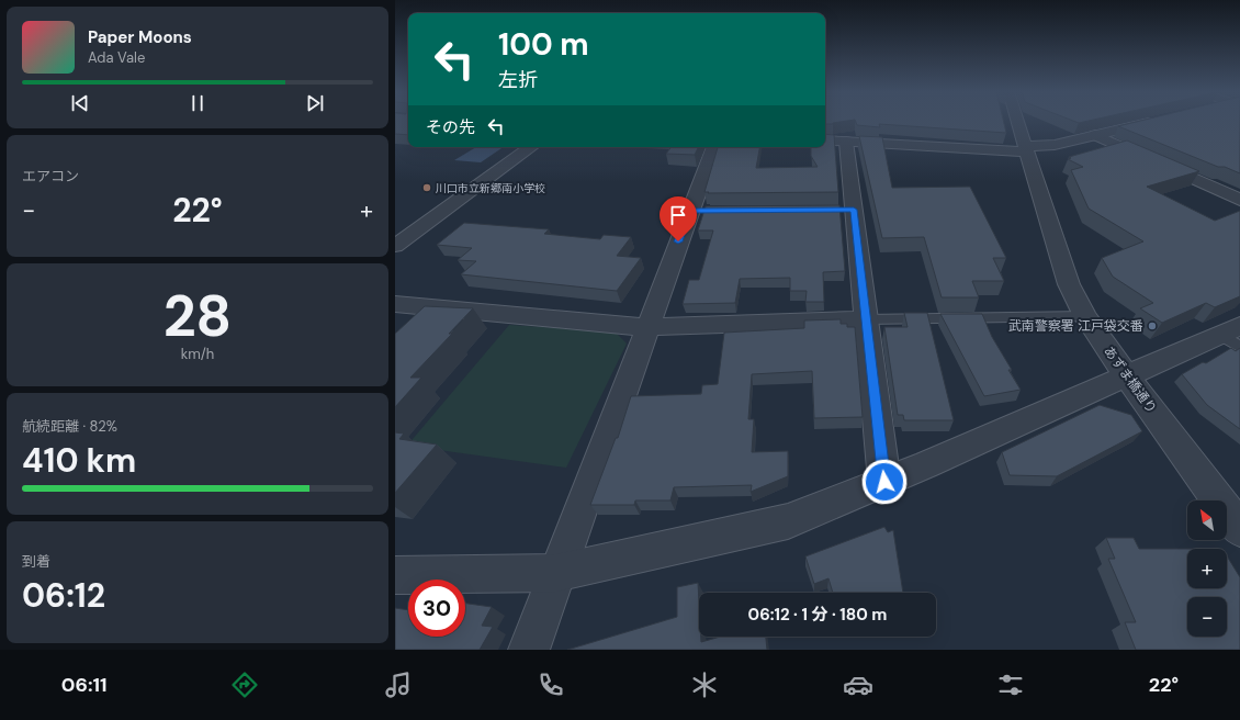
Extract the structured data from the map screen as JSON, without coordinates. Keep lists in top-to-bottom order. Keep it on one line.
{"streets":{"street":["あずま橋通り"]},"places":["川口市立新郷南小学校","武南警察署 江戸袋交番"],"north":"top left","page":{"turn":["100 m","左折"],"song":["Paper Moons","Ada Vale"],"then":"その先","tile":["エアコン",["28","km/h"],["航続距離 · 82%","410 km"],["到着","06:12"]],"heat":["−","22°","+"],"map_buttons":["+","−"],"limit":"30","trip":"06:12 · 1 分 · 180 m","tabs":["06:11","22°"]}}
